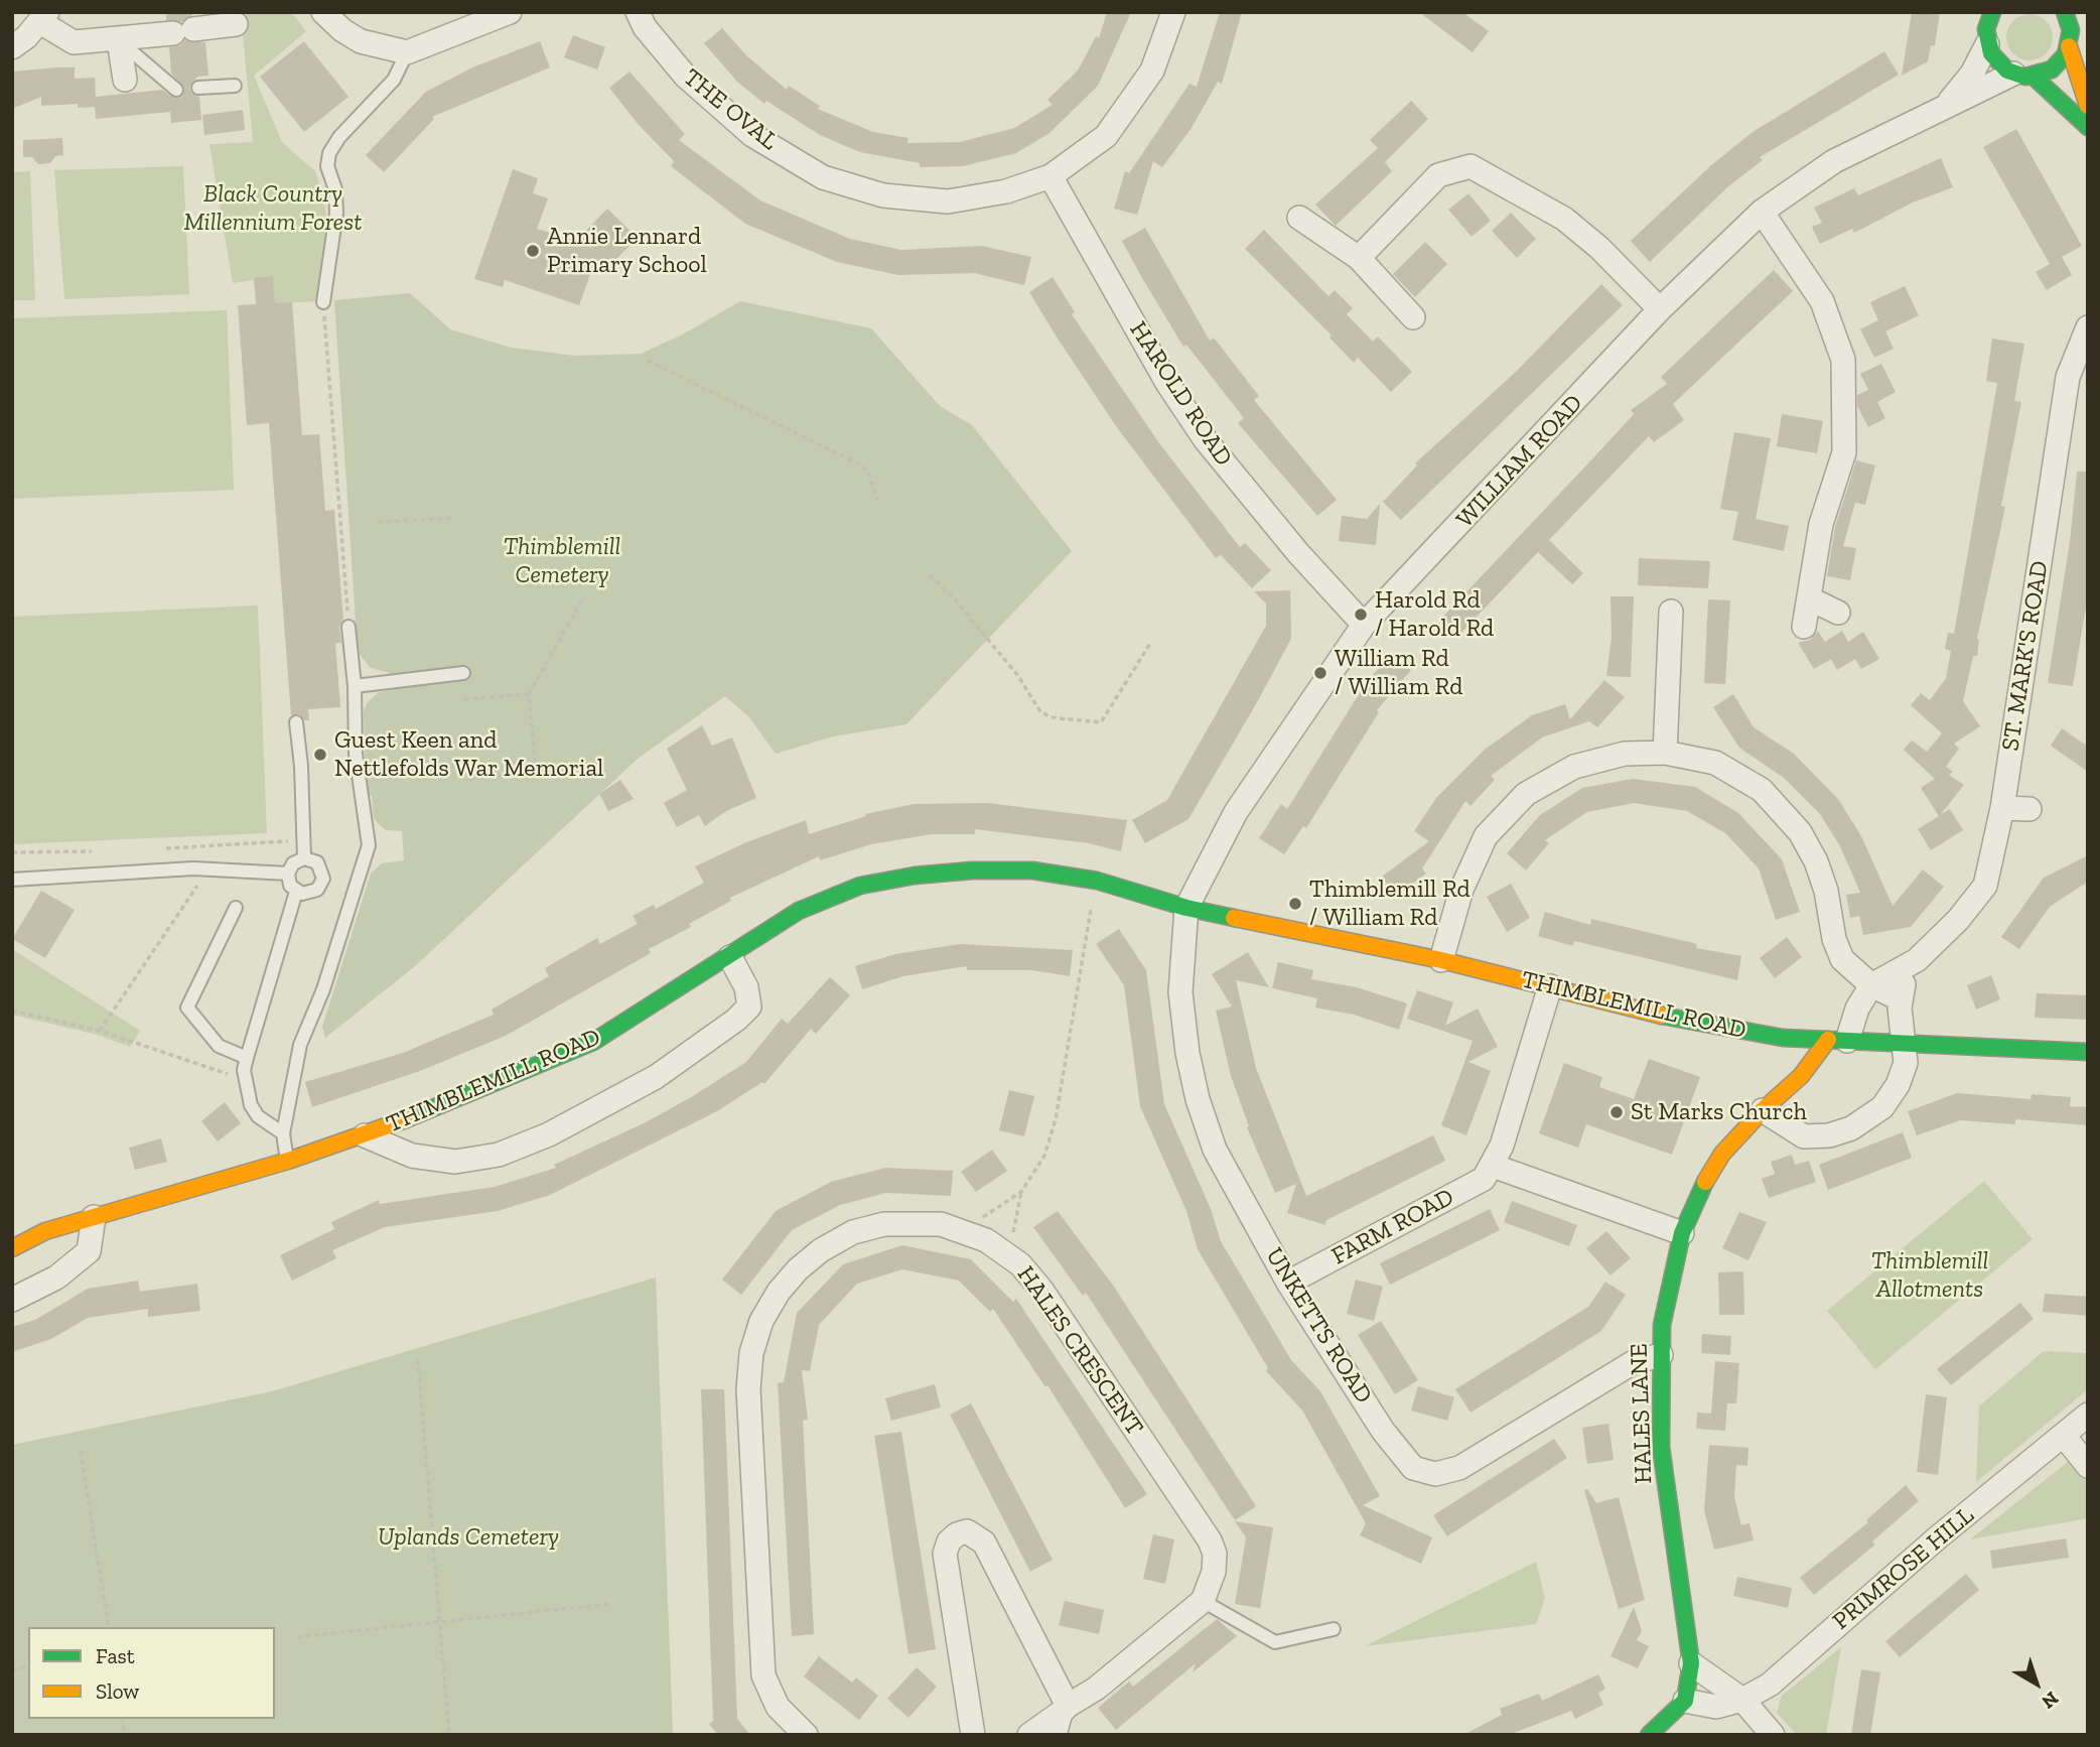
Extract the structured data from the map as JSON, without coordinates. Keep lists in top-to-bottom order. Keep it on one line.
{"streets":{"main road":["THIMBLEMILL ROAD","HALES LANE"],"street":["THE OVAL","HAROLD ROAD","WILLIAM ROAD","ST. MARK'S ROAD","FARM ROAD","UNKETTS ROAD","HALES CRESCENT","PRIMROSE HILL"]},"crossings":[["THE OVAL","HAROLD ROAD"],["HAROLD ROAD","WILLIAM ROAD"],["WILLIAM ROAD","THIMBLEMILL ROAD"],["WILLIAM ROAD","UNKETTS ROAD"],["ST. MARK'S ROAD","THIMBLEMILL ROAD"],["ST. MARK'S ROAD","HALES LANE"],["THIMBLEMILL ROAD","FARM ROAD"],["THIMBLEMILL ROAD","UNKETTS ROAD"],["THIMBLEMILL ROAD","HALES LANE"],["FARM ROAD","UNKETTS ROAD"],["UNKETTS ROAD","HALES LANE"],["HALES LANE","PRIMROSE HILL"]],"parks":["Black Country Millennium Forest","Thimblemill Cemetery","Thimblemill Allotments","Uplands Cemetery"],"places":["Annie Lennard Primary School","Harold Rd / Harold Rd","William Rd / William Rd","Guest Keen and Nettlefolds War Memorial","Thimblemill Rd / William Rd","St Marks Church"],"legend":["Fast","Slow"],"north":"bottom right"}
